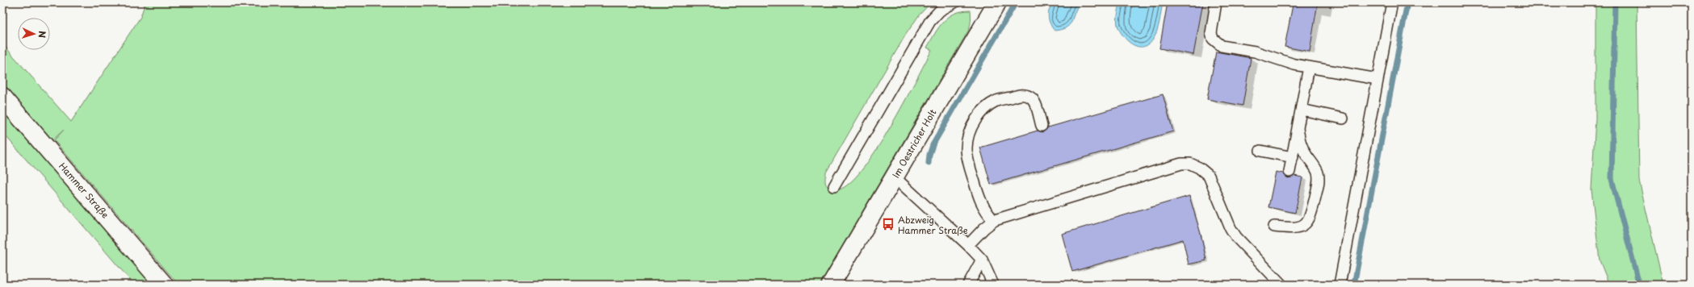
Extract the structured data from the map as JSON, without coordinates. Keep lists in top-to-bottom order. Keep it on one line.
{"streets":{"street":["Im Oestricher Holt","Hammer Straße"]},"places":{"bus stop":["Abzweig Hammer Straße"]},"north":"right"}
